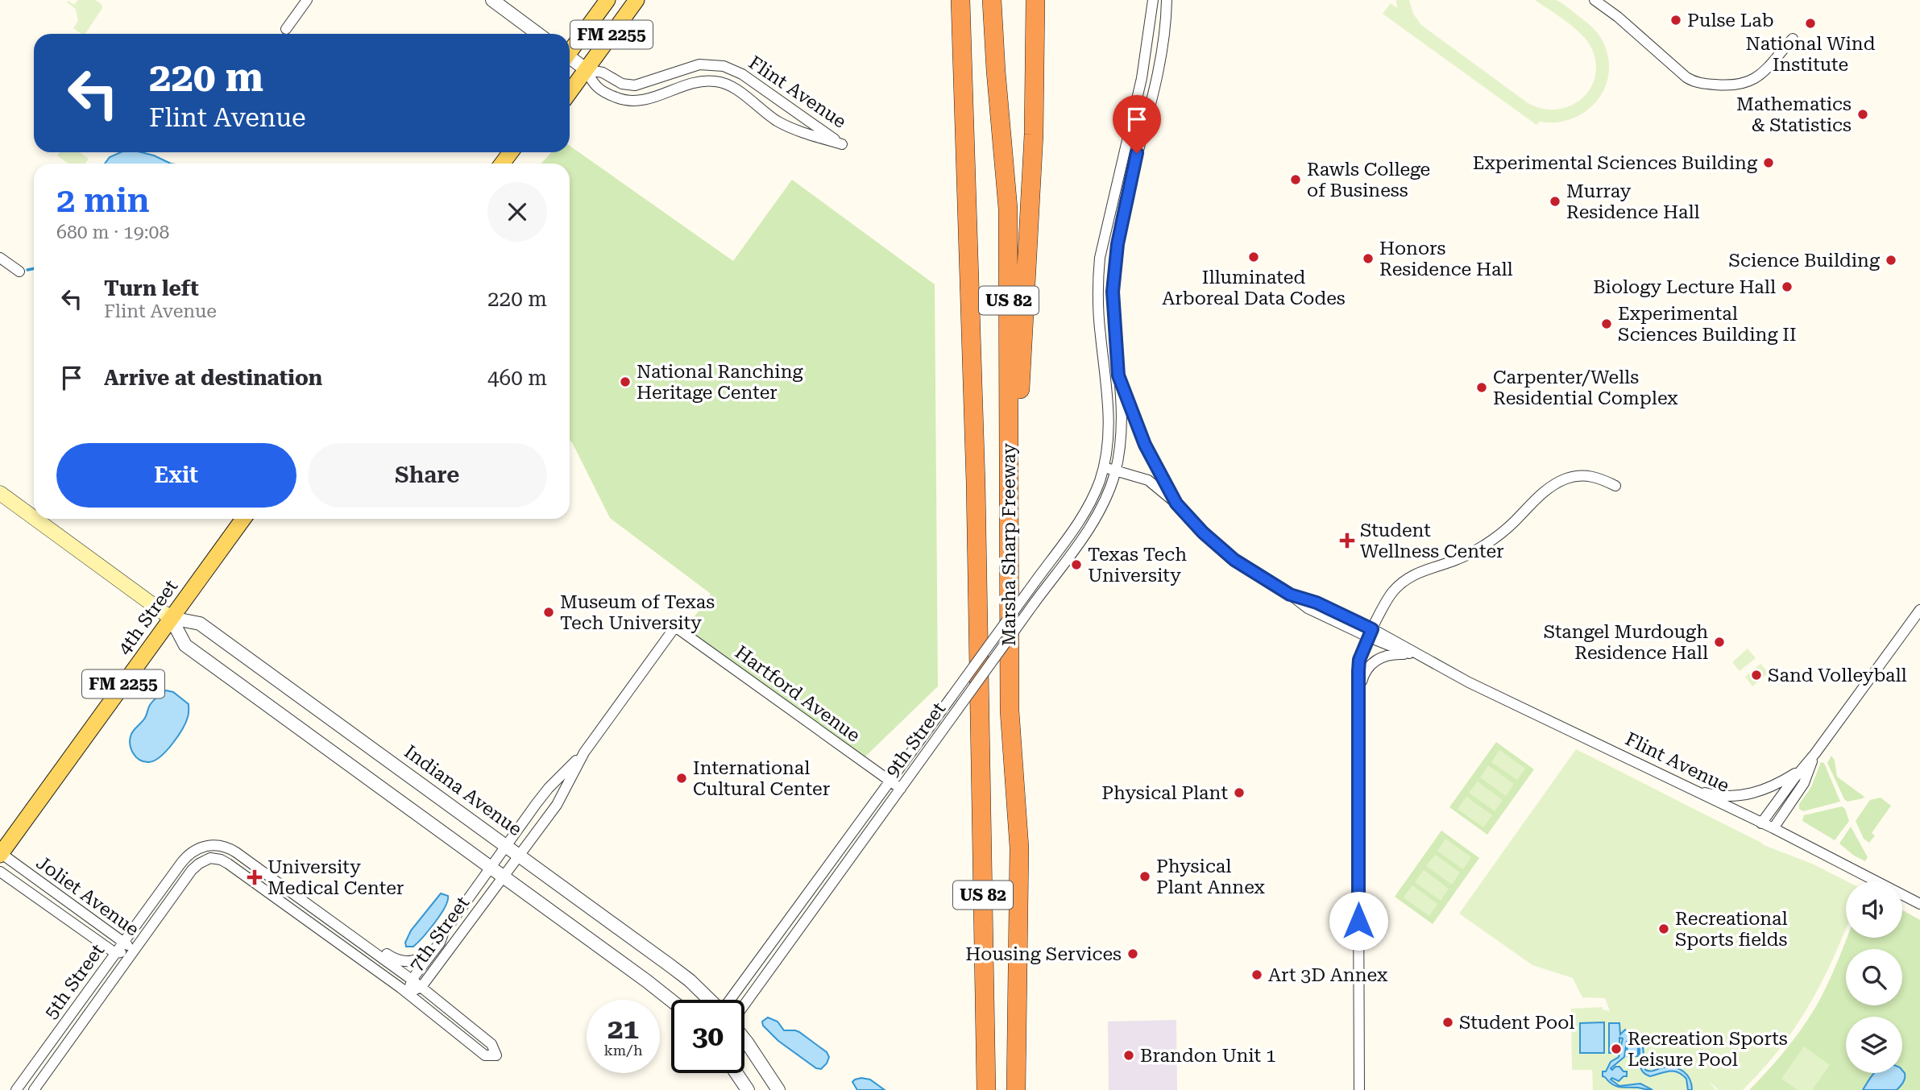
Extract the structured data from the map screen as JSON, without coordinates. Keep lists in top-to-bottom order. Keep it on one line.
{"streets":{"highway":["US 82","Marsha Sharp Freeway"],"main road":["FM 2255","4th Street","Indiana Avenue"],"street":["Flint Avenue","Hartford Avenue","9th Street","Joliet Avenue","7th Street","5th Street"]},"crossings":[["FM 2255","Flint Avenue"],["Flint Avenue","9th Street"],["4th Street","Indiana Avenue"],["4th Street","Joliet Avenue"],["Hartford Avenue","9th Street"],["Hartford Avenue","7th Street"],["Indiana Avenue","7th Street"],["Joliet Avenue","5th Street"],["7th Street","5th Street"]],"places":{"other":["Pulse Lab","National Wind Institute","Mathematics & Statistics","Experimental Sciences Building","Rawls College of Business","Murray Residence Hall","Illuminated Arboreal Data Codes","Honors Residence Hall","Science Building","Biology Lecture Hall","Experimental Sciences Building II","National Ranching Heritage Center","Carpenter/Wells Residential Complex","Texas Tech University","Museum of Texas Tech University","Stangel Murdough Residence Hall","Sand Volleyball","International Cultural Center","Physical Plant","Physical Plant Annex","Recreational Sports fields","Housing Services","Art 3D Annex","Student Pool","Recreation Sports Leisure Pool","Brandon Unit 1"],"health":["Student Wellness Center","University Medical Center"]},"page":{"turn":["220 m","Flint Avenue"],"heading":["2 min","680 m · 19:08"],"list":[{"name":"Turn left","note":"Flint Avenue","value":"220 m"},{"name":"Arrive at destination","value":"460 m"}],"buttons":["Exit","Share"],"speed":"21 km/h","limit":"30"}}
